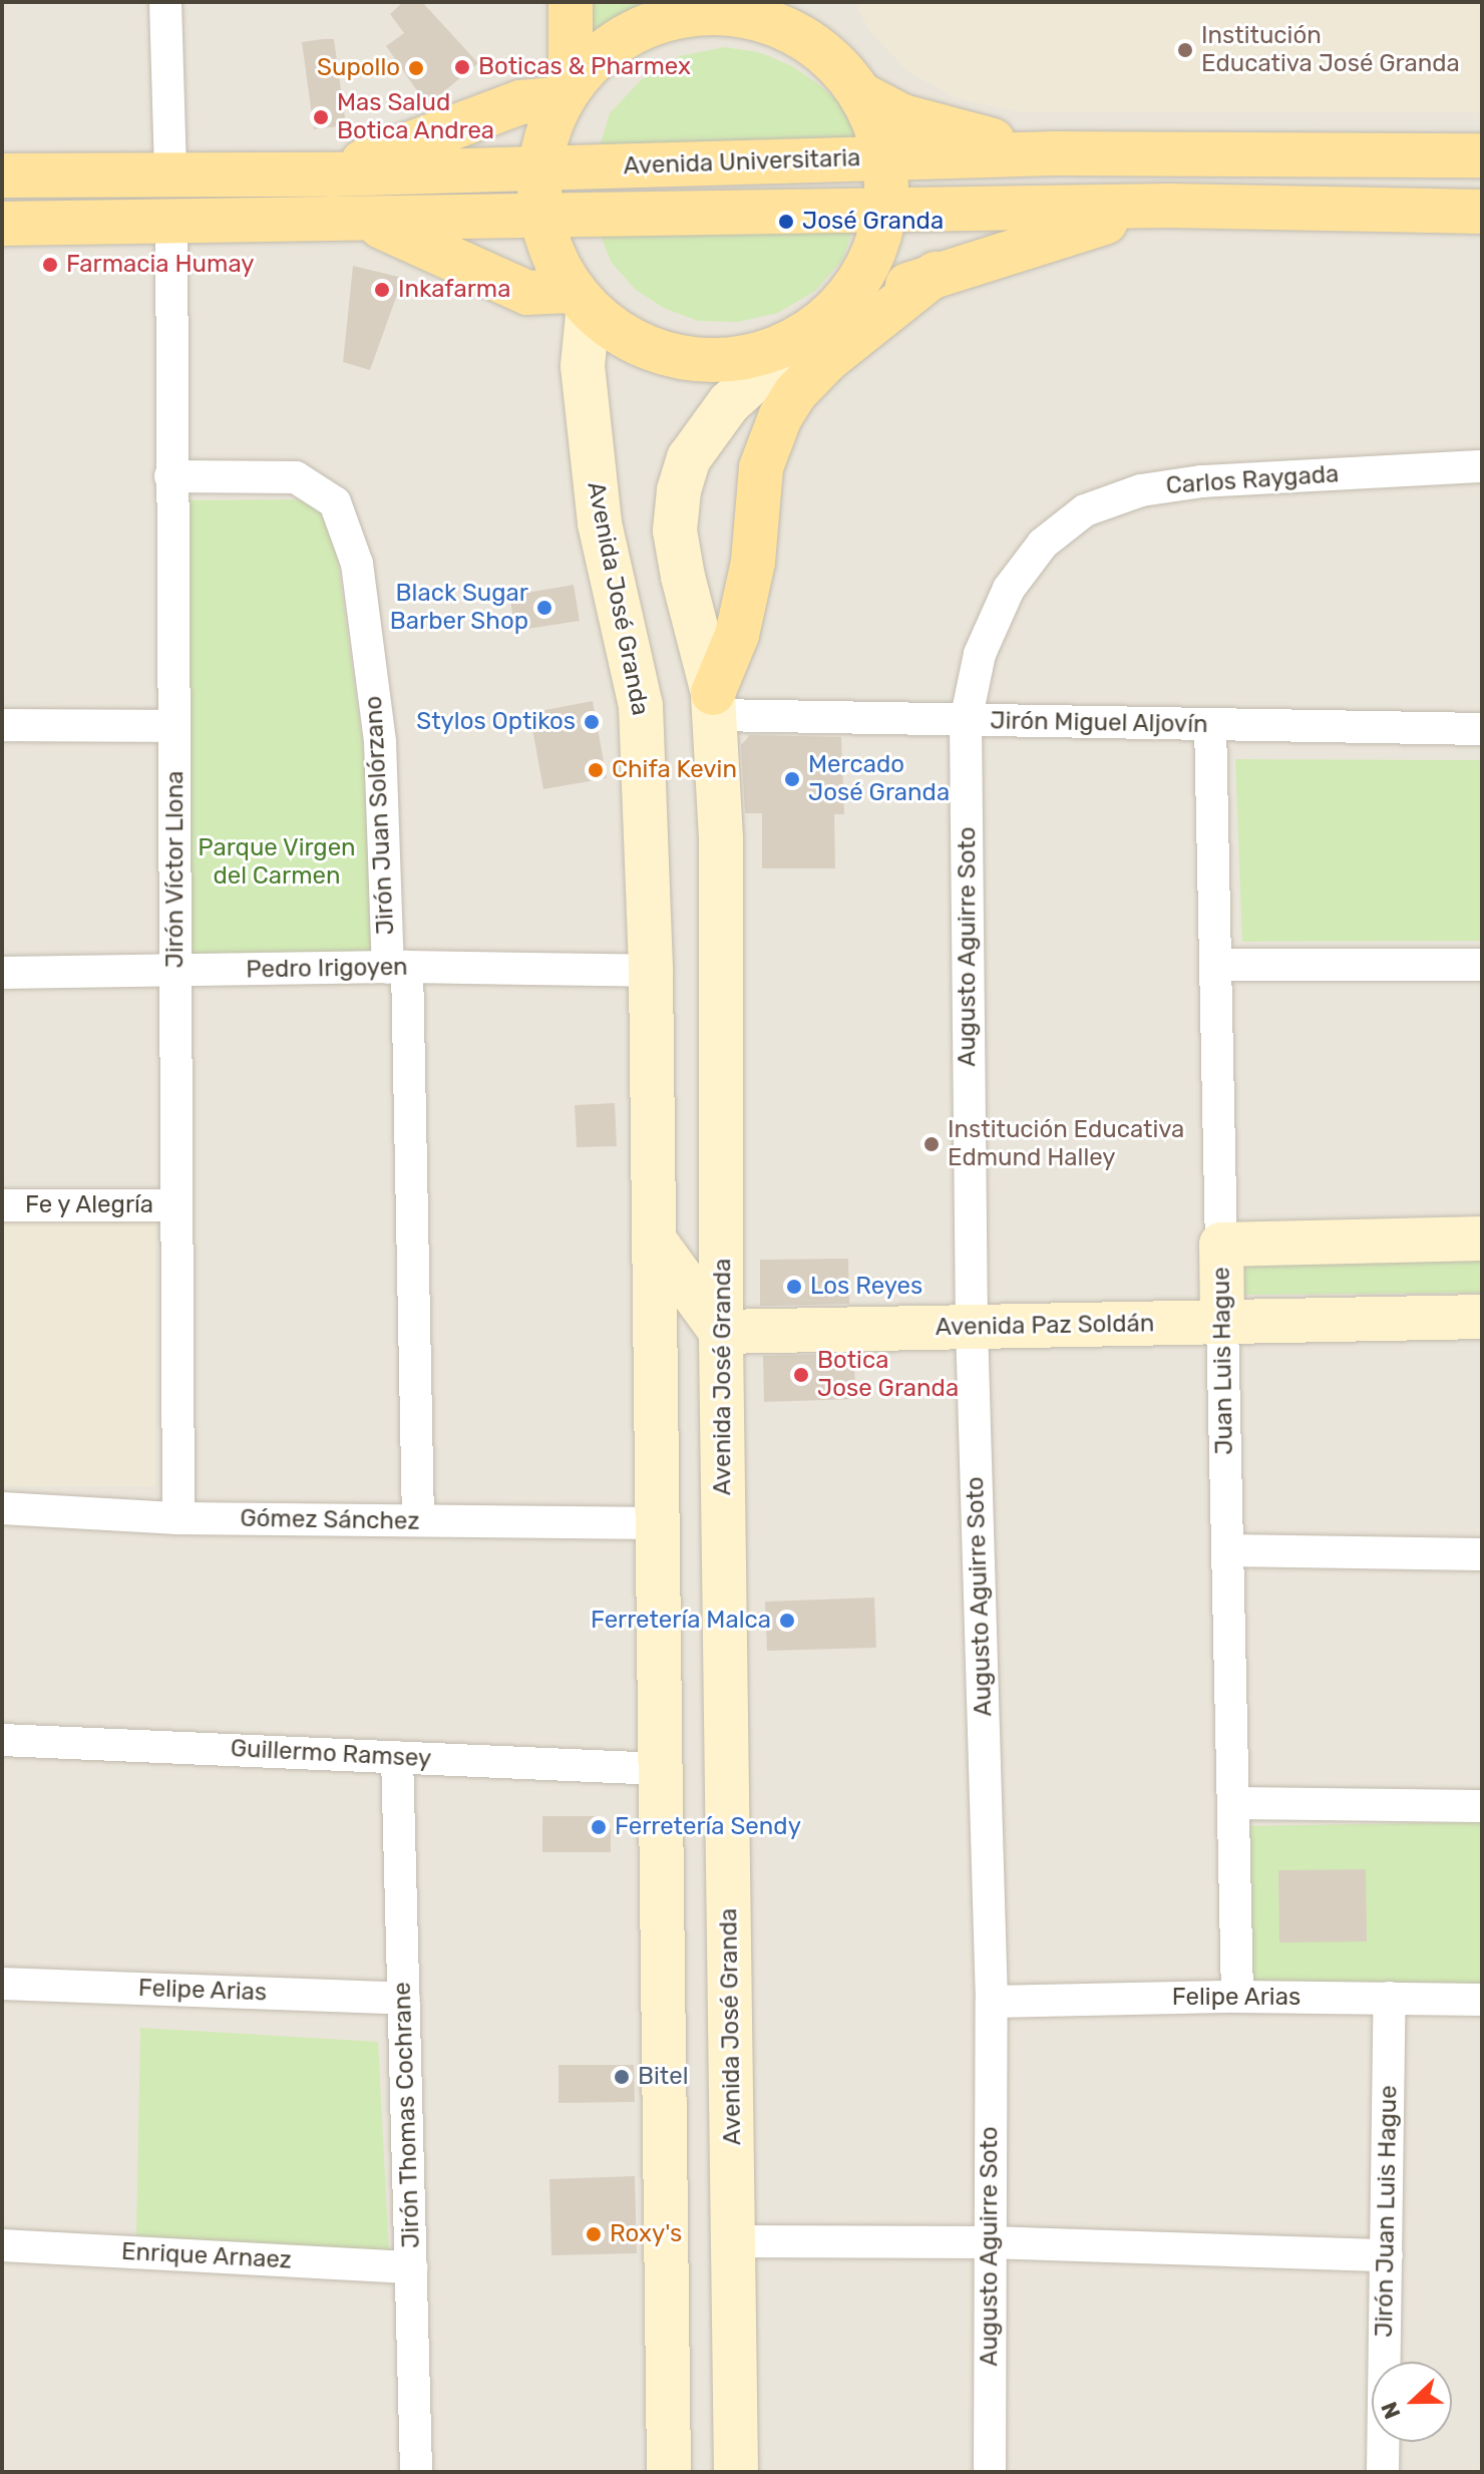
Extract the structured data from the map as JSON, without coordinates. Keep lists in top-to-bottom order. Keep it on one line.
{"streets":{"main road":["Avenida Universitaria","Avenida José Granda","Avenida Paz Soldán","Juan Luis Hague"],"street":["Carlos Raygada","Jirón Miguel Aljovín","Jirón Juan Solórzano","Jirón Víctor Llona","Augusto Aguirre Soto","Pedro Irigoyen","Fe y Alegría","Gómez Sánchez","Guillermo Ramsey","Felipe Arias","Jirón Thomas Cochrane","Jirón Juan Luis Hague","Enrique Arnaez"]},"crossings":[["Avenida Universitaria","Jirón Víctor Llona"],["Carlos Raygada","Jirón Miguel Aljovín"],["Carlos Raygada","Augusto Aguirre Soto"],["Avenida José Granda","Jirón Miguel Aljovín"],["Avenida José Granda","Pedro Irigoyen"],["Avenida José Granda","Avenida Paz Soldán"],["Avenida José Granda","Gómez Sánchez"],["Avenida José Granda","Guillermo Ramsey"],["Jirón Miguel Aljovín","Augusto Aguirre Soto"],["Jirón Miguel Aljovín","Juan Luis Hague"],["Jirón Juan Solórzano","Jirón Víctor Llona"],["Jirón Juan Solórzano","Pedro Irigoyen"],["Jirón Juan Solórzano","Gómez Sánchez"],["Jirón Víctor Llona","Pedro Irigoyen"],["Jirón Víctor Llona","Fe y Alegría"],["Jirón Víctor Llona","Gómez Sánchez"],["Augusto Aguirre Soto","Avenida Paz Soldán"],["Augusto Aguirre Soto","Felipe Arias"],["Avenida Paz Soldán","Juan Luis Hague"],["Juan Luis Hague","Felipe Arias"],["Guillermo Ramsey","Jirón Thomas Cochrane"],["Felipe Arias","Jirón Thomas Cochrane"],["Felipe Arias","Jirón Juan Luis Hague"],["Jirón Thomas Cochrane","Enrique Arnaez"]],"parks":["Parque Virgen del Carmen"],"places":["Institución Educativa José Granda","Boticas & Pharmex","Supollo","Mas Salud Botica Andrea","José Granda","Farmacia Humay","Inkafarma","Black Sugar Barber Shop","Stylos Optikos","Chifa Kevin","Mercado José Granda","Institución Educativa Edmund Halley","Los Reyes","Botica Jose Granda","Ferretería Malca","Ferretería Sendy","Bitel","Roxy's"],"north":"left"}
